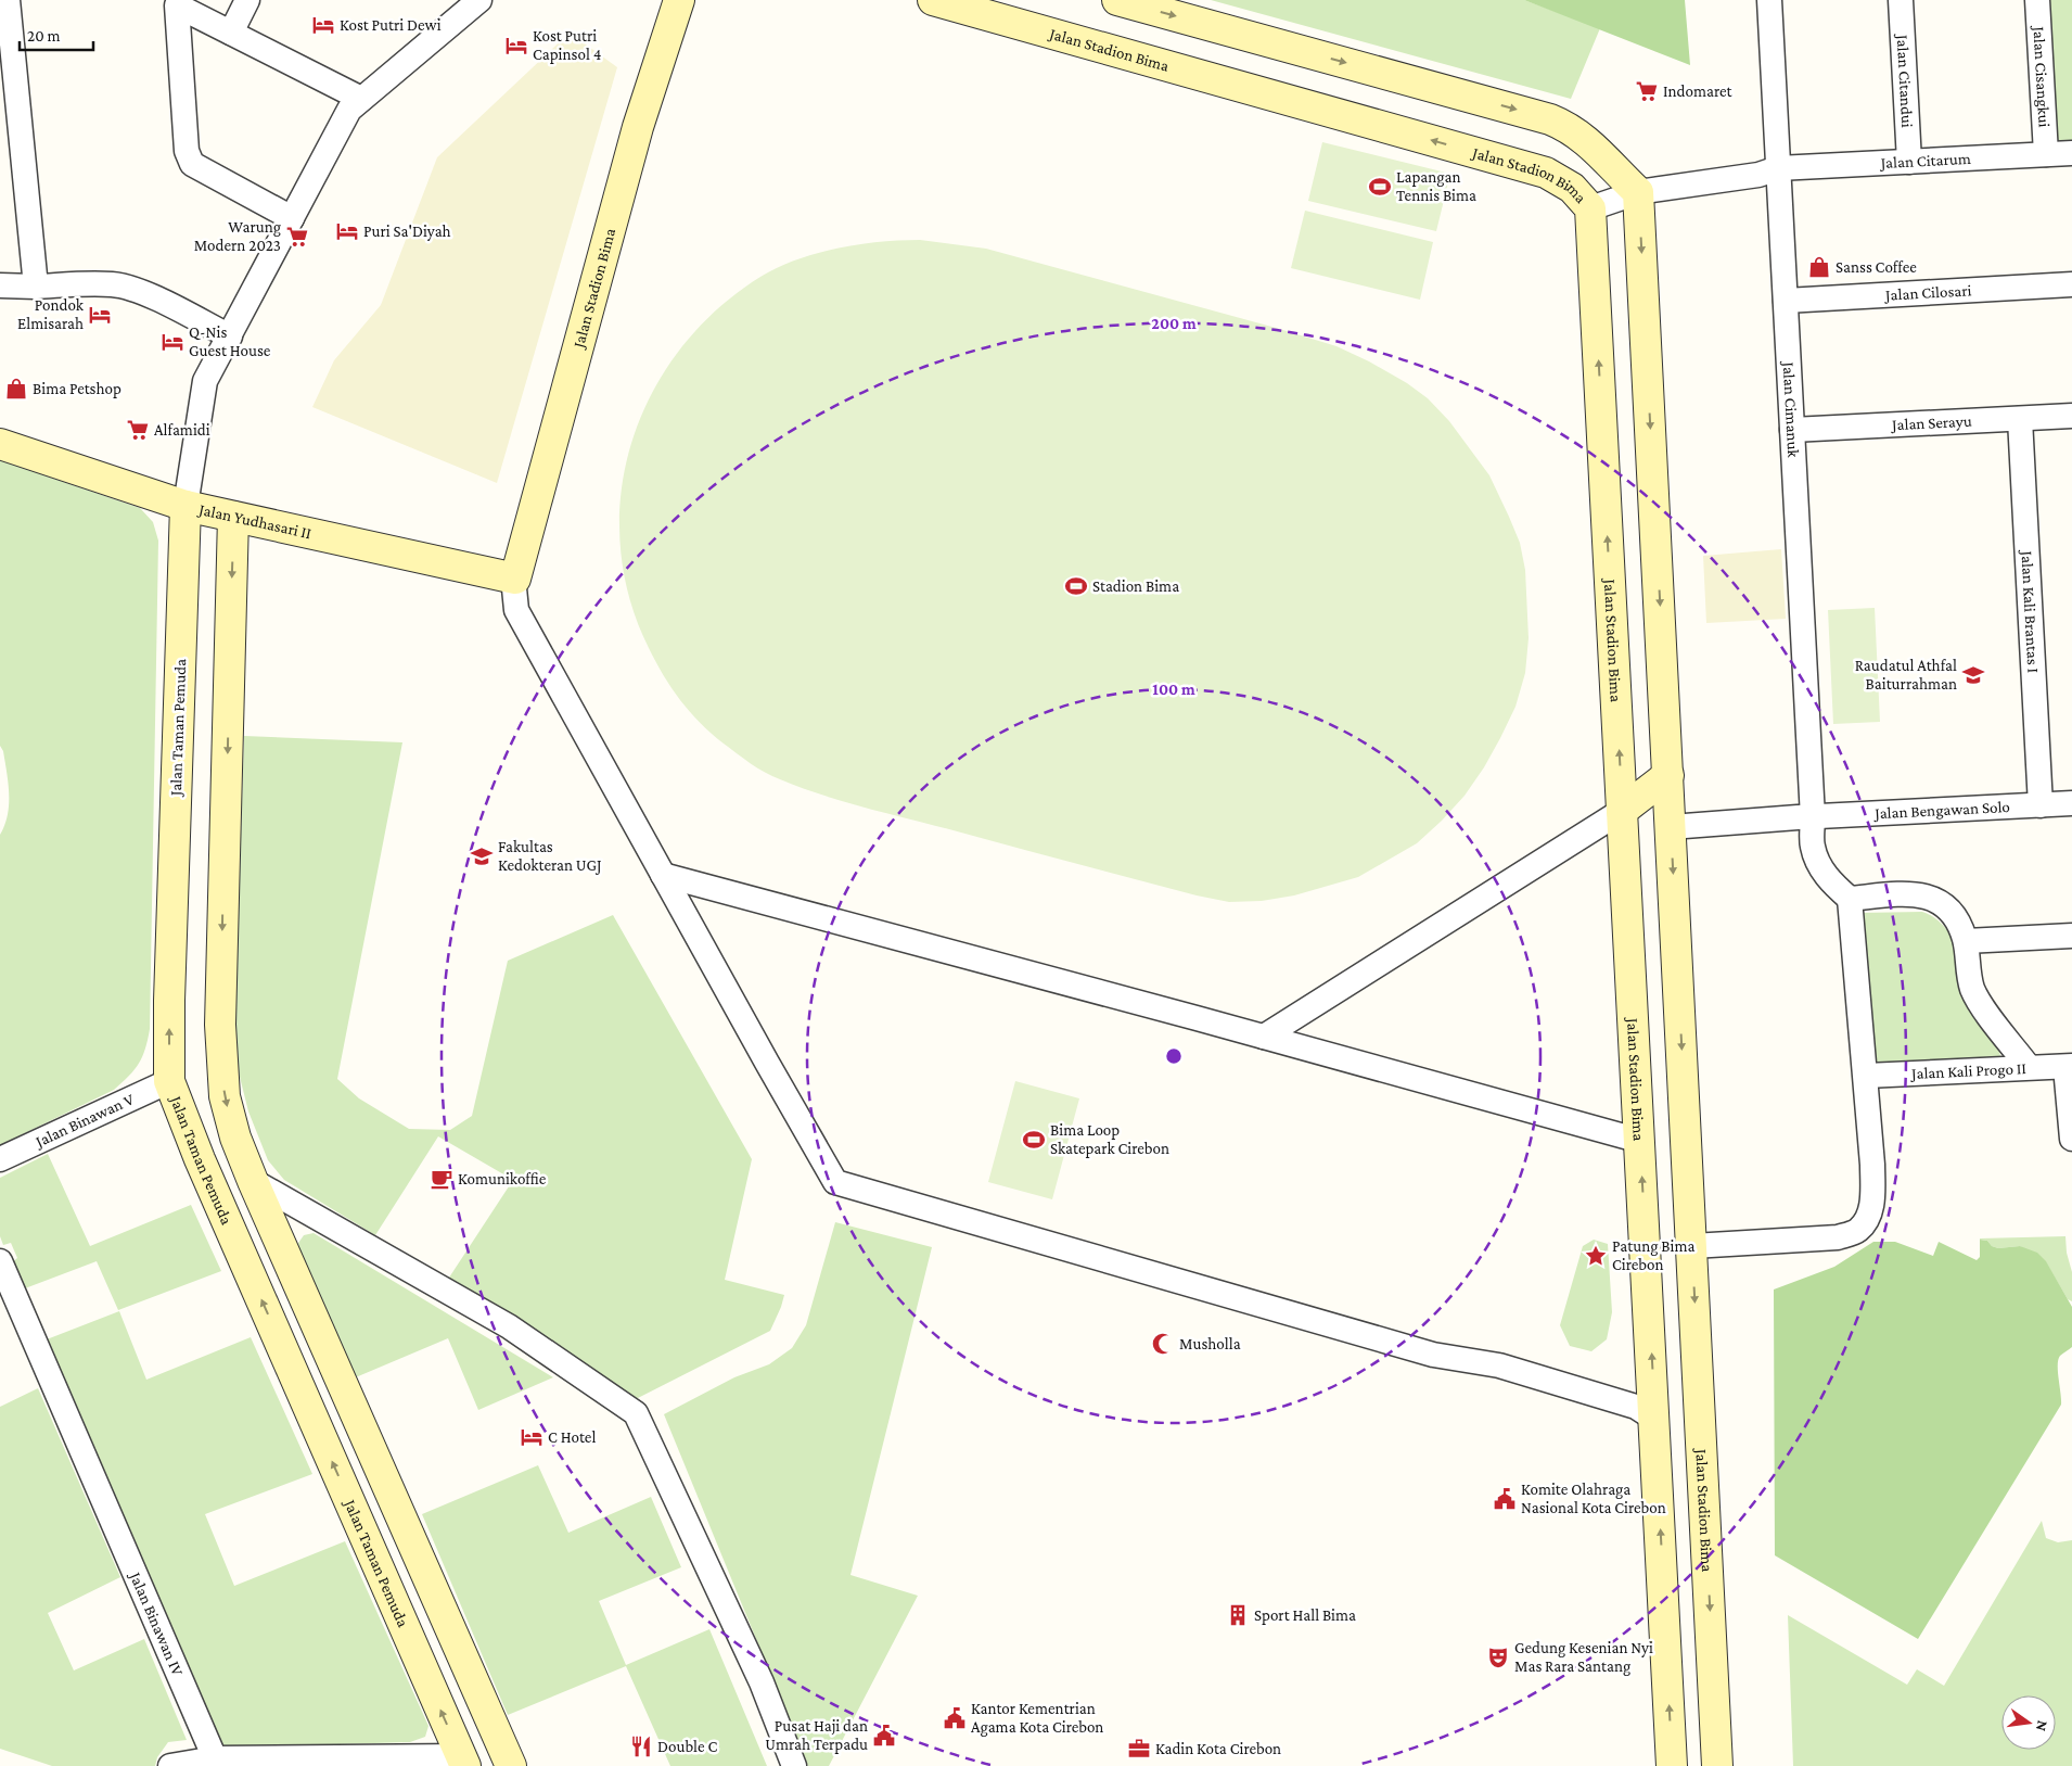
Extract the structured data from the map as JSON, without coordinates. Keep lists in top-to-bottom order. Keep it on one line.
{"streets":{"street":["Jalan Stadion Bima","Jalan Cisangkui","Jalan Citandui","Jalan Citarum","Jalan Cilosari","Jalan Cimanuk","Jalan Serayu","Jalan Yudhasari II","Jalan Kali Brantas I","Jalan Taman Pemuda","Jalan Bengawan Solo","Jalan Kali Progo II","Jalan Binawan V","Jalan Binawan IV"]},"crossings":[["Jalan Stadion Bima","Jalan Citarum"],["Jalan Stadion Bima","Jalan Yudhasari II"],["Jalan Stadion Bima","Jalan Bengawan Solo"],["Jalan Cisangkui","Jalan Citarum"],["Jalan Citandui","Jalan Citarum"],["Jalan Citarum","Jalan Cimanuk"],["Jalan Cilosari","Jalan Cimanuk"],["Jalan Cimanuk","Jalan Serayu"],["Jalan Cimanuk","Jalan Bengawan Solo"],["Jalan Serayu","Jalan Kali Brantas I"],["Jalan Yudhasari II","Jalan Taman Pemuda"],["Jalan Kali Brantas I","Jalan Bengawan Solo"],["Jalan Taman Pemuda","Jalan Binawan V"]],"places":{"hotel":["Kost Putri Dewi","Kost Putri Capinsol 4","Puri Sa'Diyah","Pondok Elmisarah","Q-Nis Guest House","C Hotel"],"supermarket":["Indomaret","Warung Modern 2023","Alfamidi"],"sports":["Lapangan Tennis Bima","Stadion Bima","Bima Loop Skatepark Cirebon"],"shop":["Sanss Coffee","Bima Petshop"],"school or university":["Raudatul Athfal Baiturrahman","Fakultas Kedokteran UGJ"],"cafe":["Komunikoffie"],"place":["Patung Bima Cirebon"],"mosque":["Musholla"],"public building":["Komite Olahraga Nasional Kota Cirebon","Kantor Kementrian Agama Kota Cirebon","Pusat Haji dan Umrah Terpadu"],"building":["Sport Hall Bima"],"theatre":["Gedung Kesenian Nyi Mas Rara Santang"],"restaurant":["Double C"],"office":["Kadin Kota Cirebon"]},"scale_bar":"20 m","north":"right","rings":["200 m","100 m"]}
